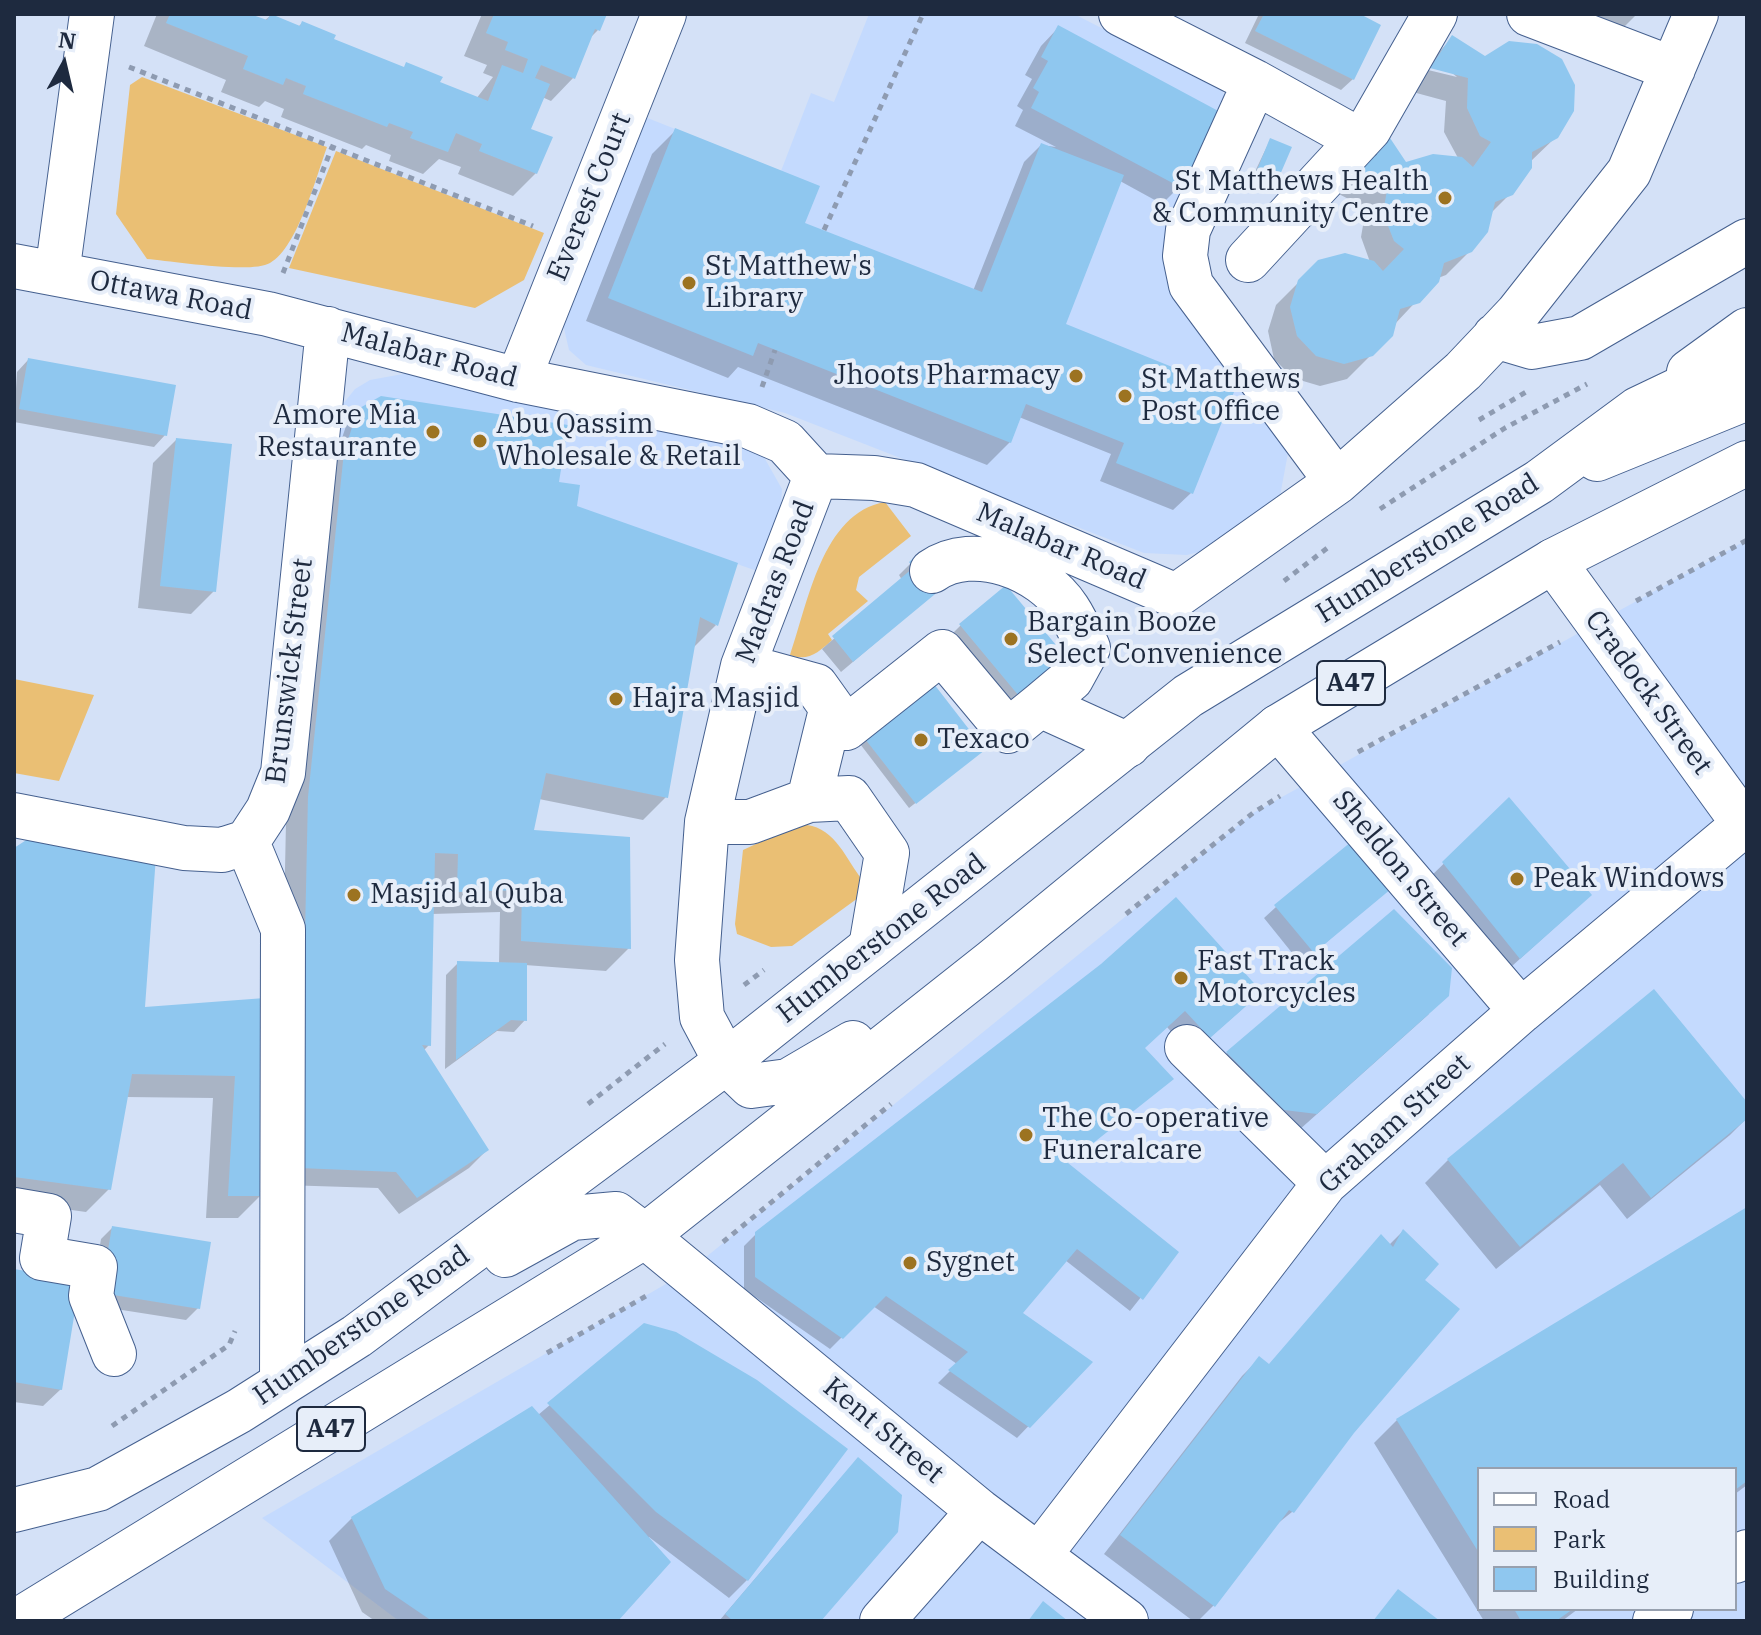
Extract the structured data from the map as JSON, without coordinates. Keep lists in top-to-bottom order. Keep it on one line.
{"streets":{"street":["Everest Court","Ottawa Road","Malabar Road","Humberstone Road","Madras Road","Brunswick Street","A47","Cradock Street","Sheldon Street","Graham Street","Kent Street"]},"crossings":[["Everest Court","Malabar Road"],["Ottawa Road","Malabar Road"],["Ottawa Road","Brunswick Street"],["Malabar Road","Madras Road"],["Malabar Road","Brunswick Street"],["Humberstone Road","Madras Road"],["Humberstone Road","A47"],["Madras Road","A47"],["A47","Cradock Street"],["A47","Sheldon Street"],["A47","Kent Street"],["Cradock Street","Graham Street"],["Sheldon Street","Graham Street"],["Graham Street","Kent Street"]],"places":["St Matthews Health & Community Centre","St Matthew's Library","Jhoots Pharmacy","St Matthews Post Office","Amore Mia Restaurante","Abu Qassim Wholesale & Retail","Bargain Booze Select Convenience","Hajra Masjid","Texaco","Peak Windows","Masjid al Quba","Fast Track Motorcycles","The Co-operative Funeralcare","Sygnet"],"legend":["Road","Park","Building"],"north":"top"}
